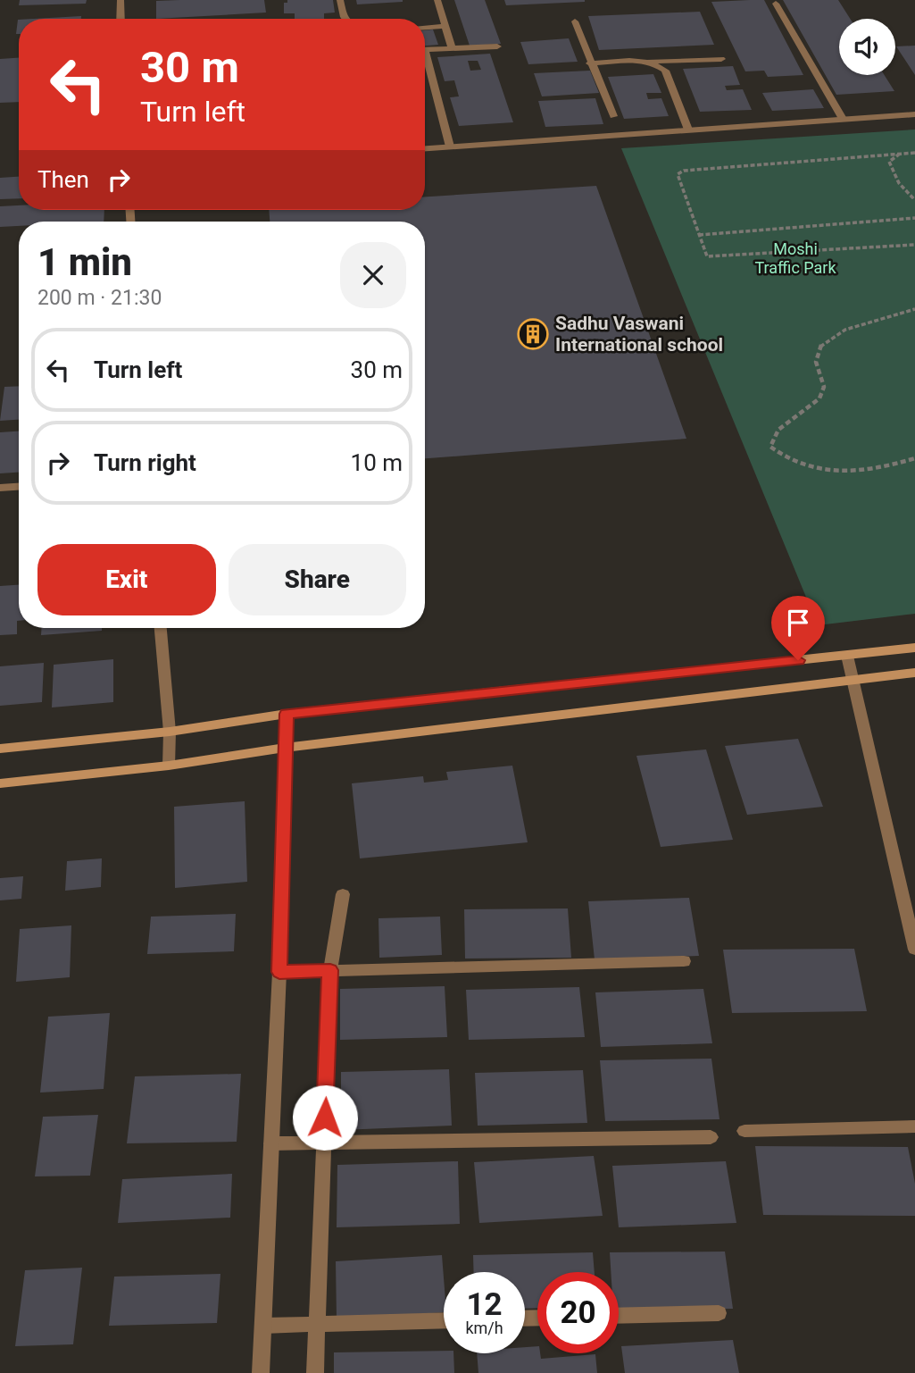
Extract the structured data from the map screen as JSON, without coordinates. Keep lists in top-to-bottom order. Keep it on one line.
{"parks":["Moshi Traffic Park"],"places":{"building":["Sadhu Vaswani International school"]},"page":{"turn":["30 m","Turn left"],"then":"Then","heading":["1 min","200 m · 21:30"],"list":[{"name":"Turn left","value":"30 m"},{"name":"Turn right","value":"10 m"}],"buttons":["Exit","Share"],"speed":"12 km/h","limit":"20"}}
